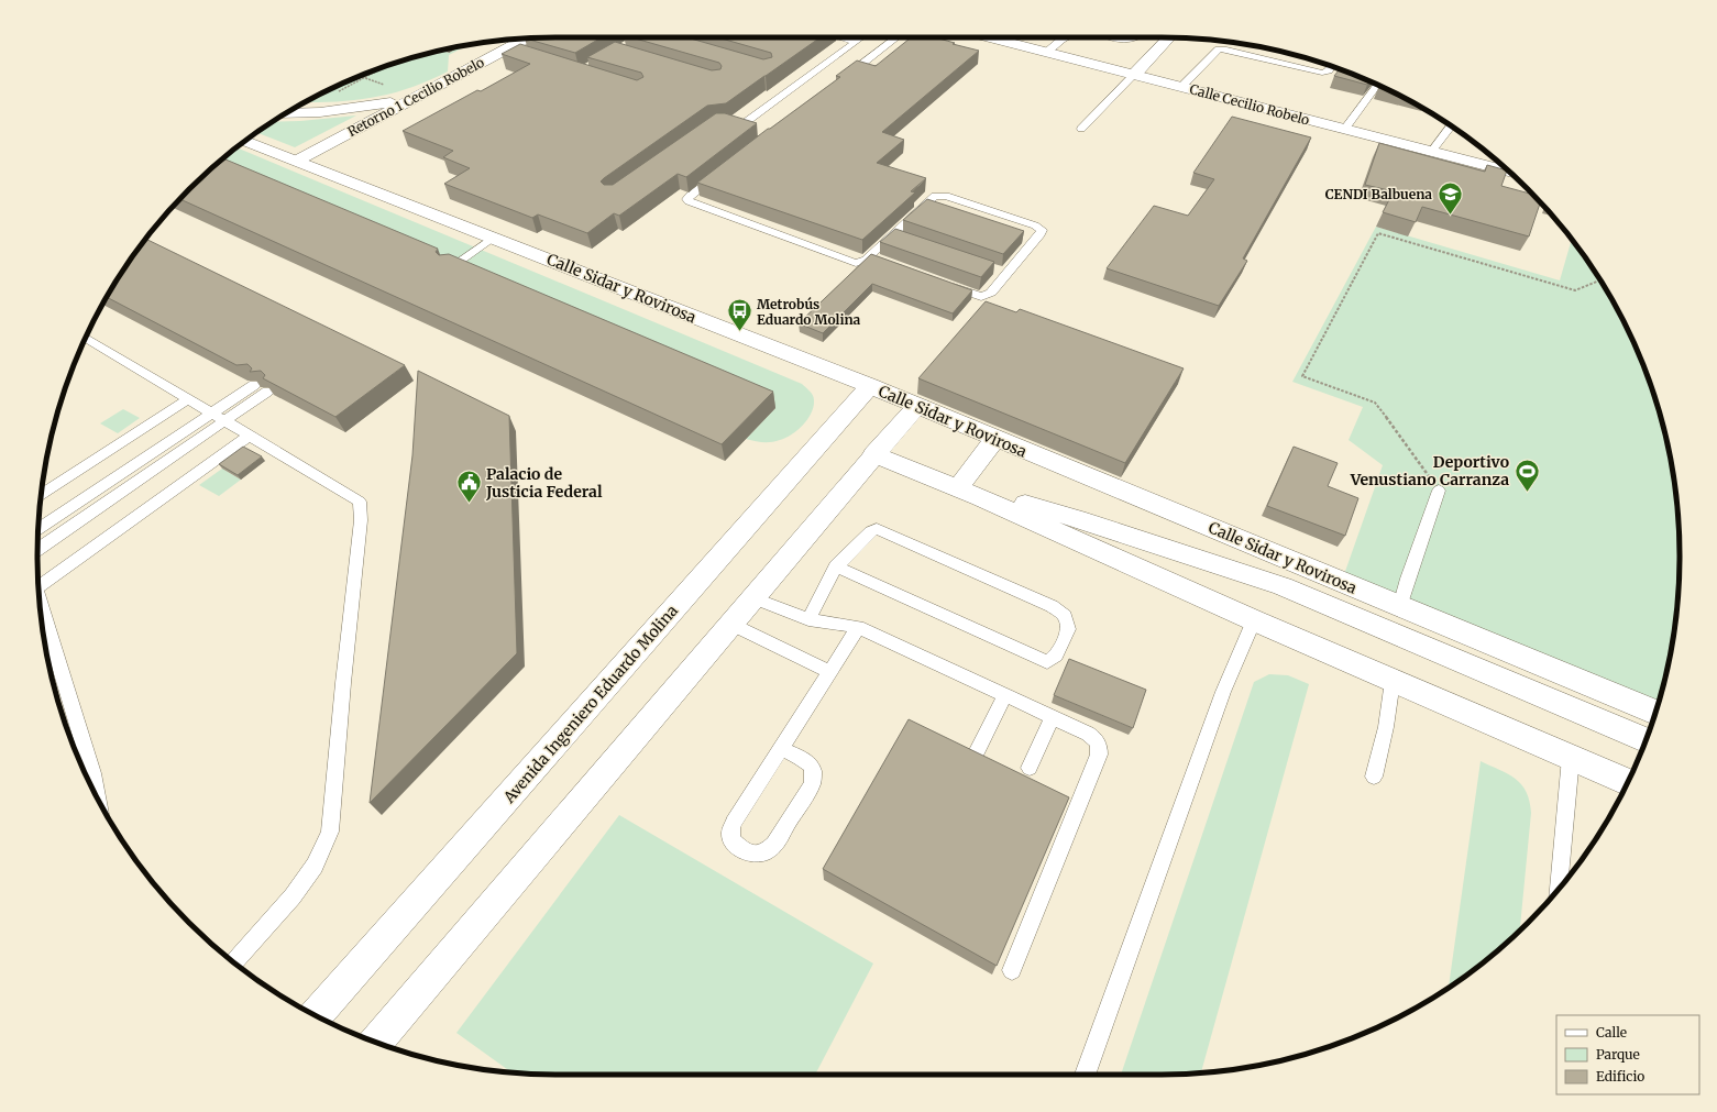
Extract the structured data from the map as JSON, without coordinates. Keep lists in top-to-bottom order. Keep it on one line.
{"streets":{"street":["Retorno 1 Cecilio Robelo","Calle Cecilio Robelo","Calle Sidar y Rovirosa","Avenida Ingeniero Eduardo Molina"]},"crossings":[["Retorno 1 Cecilio Robelo","Calle Sidar y Rovirosa"],["Calle Sidar y Rovirosa","Avenida Ingeniero Eduardo Molina"]],"places":{"school or university":["CENDI Balbuena"],"bus stop":["Metrobús Eduardo Molina"],"sports":["Deportivo Venustiano Carranza"],"public building":["Palacio de Justicia Federal"]},"legend":["Calle","Parque","Edificio"]}
